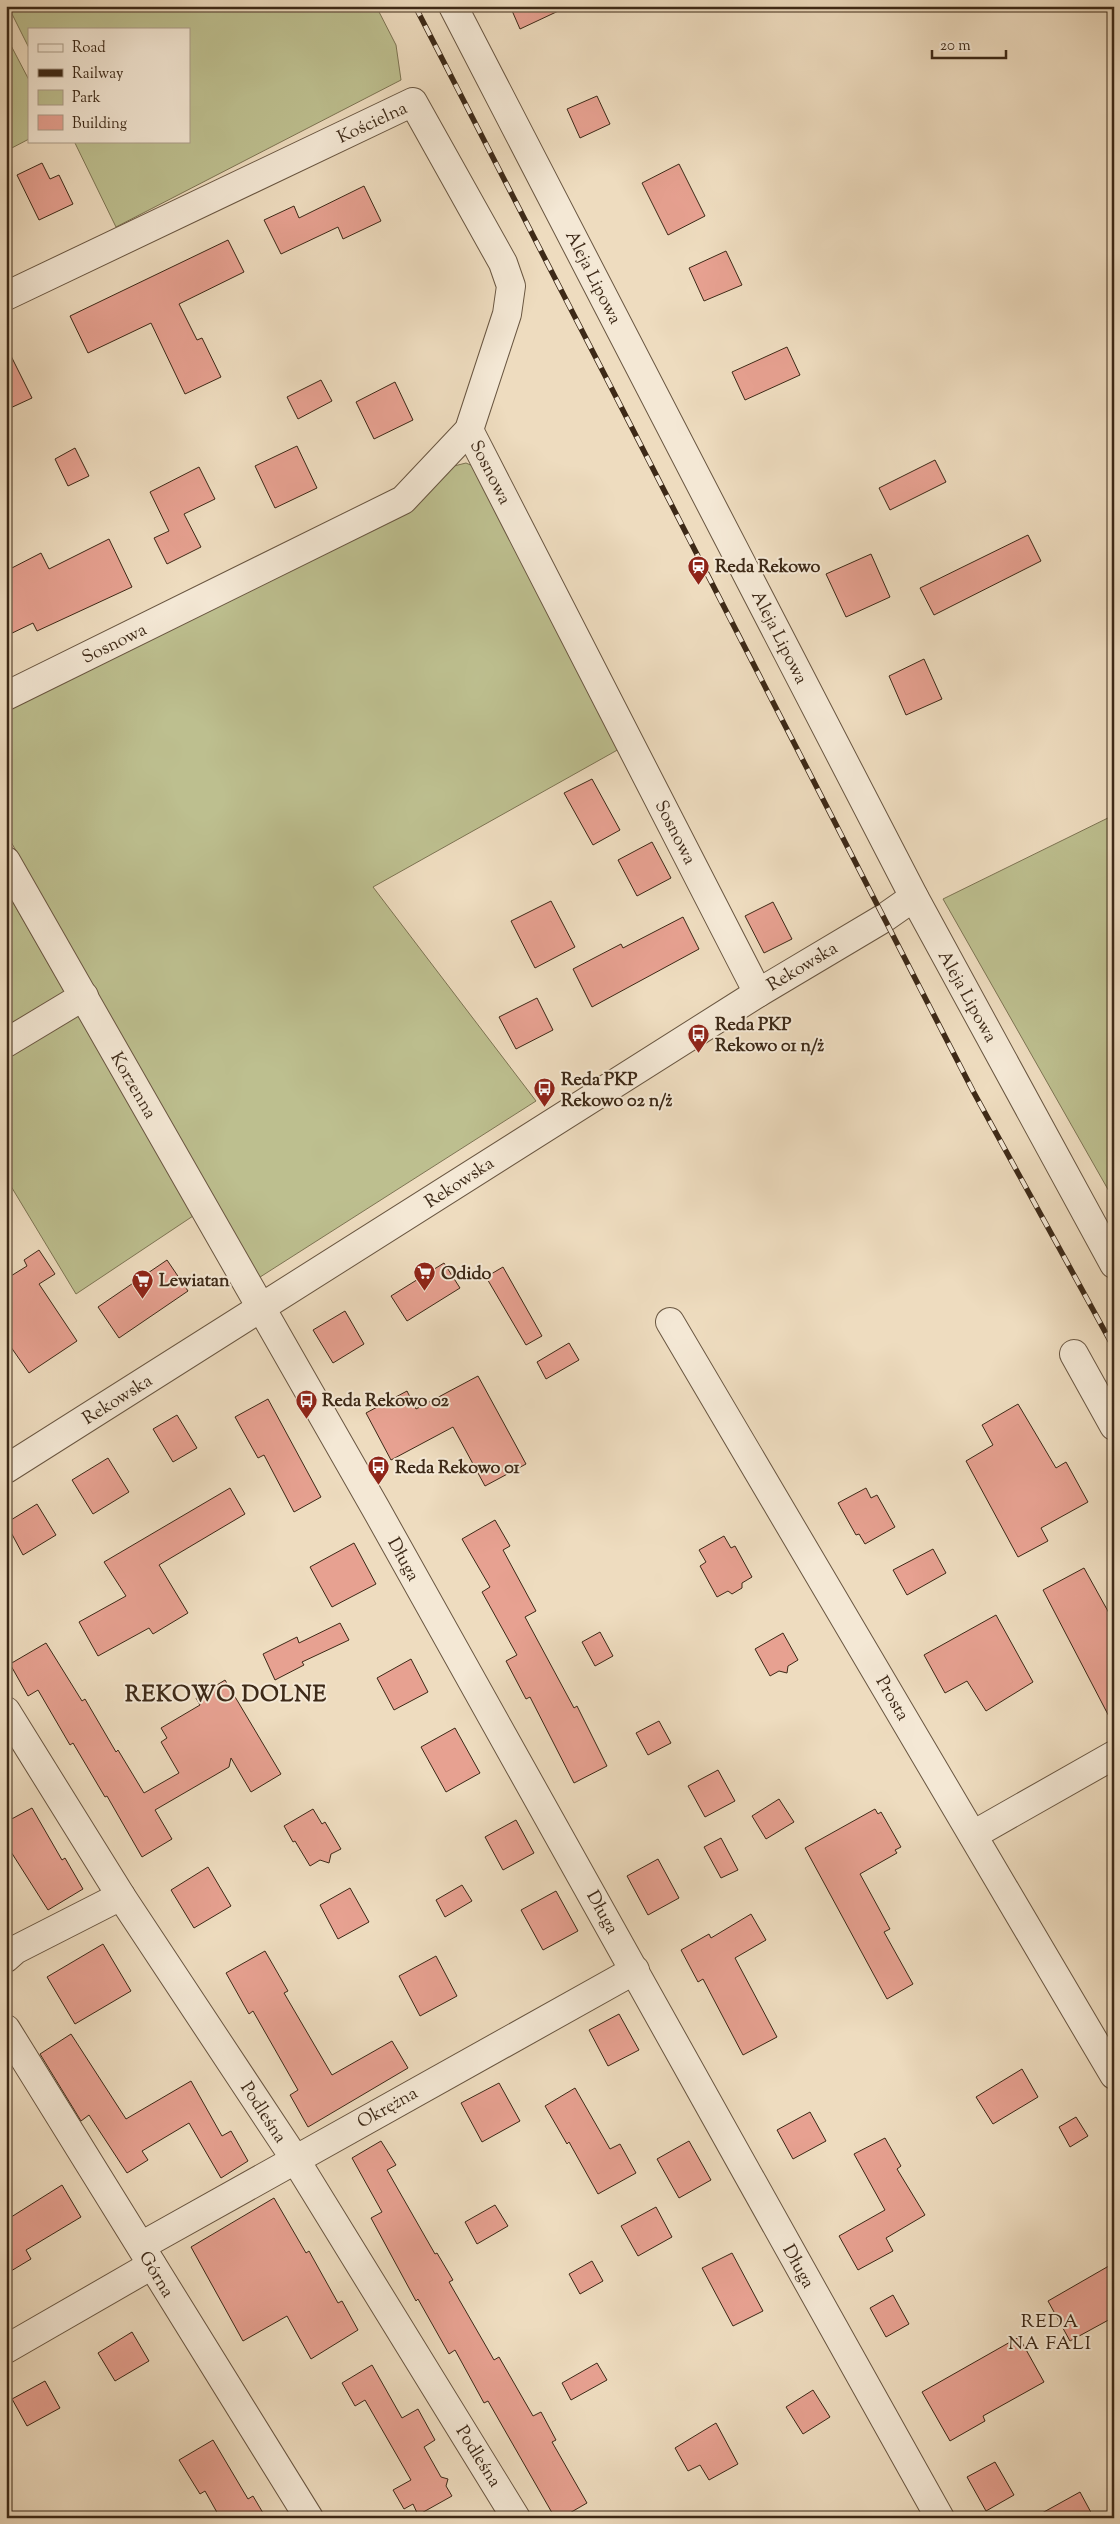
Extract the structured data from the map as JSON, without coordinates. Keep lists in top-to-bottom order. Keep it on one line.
{"streets":{"street":["Kościelna","Aleja Lipowa","Sosnowa","Rekowska","Korzenna","Długa","Prosta","Okrężna","Podleśna","Górna"]},"crossings":[["Kościelna","Sosnowa"],["Aleja Lipowa","Rekowska"],["Sosnowa","Rekowska"],["Rekowska","Korzenna"],["Rekowska","Długa"],["Korzenna","Długa"],["Długa","Okrężna"],["Okrężna","Podleśna"],["Okrężna","Górna"]],"districts":["REKOWO DOLNE","REDA NA FALI"],"places":{"station":["Reda Rekowo"],"bus stop":["Reda PKP Rekowo 01 n/ż","Reda PKP Rekowo 02 n/ż","Reda Rekowo 02","Reda Rekowo 01"],"supermarket":["Odido","Lewiatan"]},"legend":["Road","Railway","Park","Building"],"scale_bar":"20 m"}
